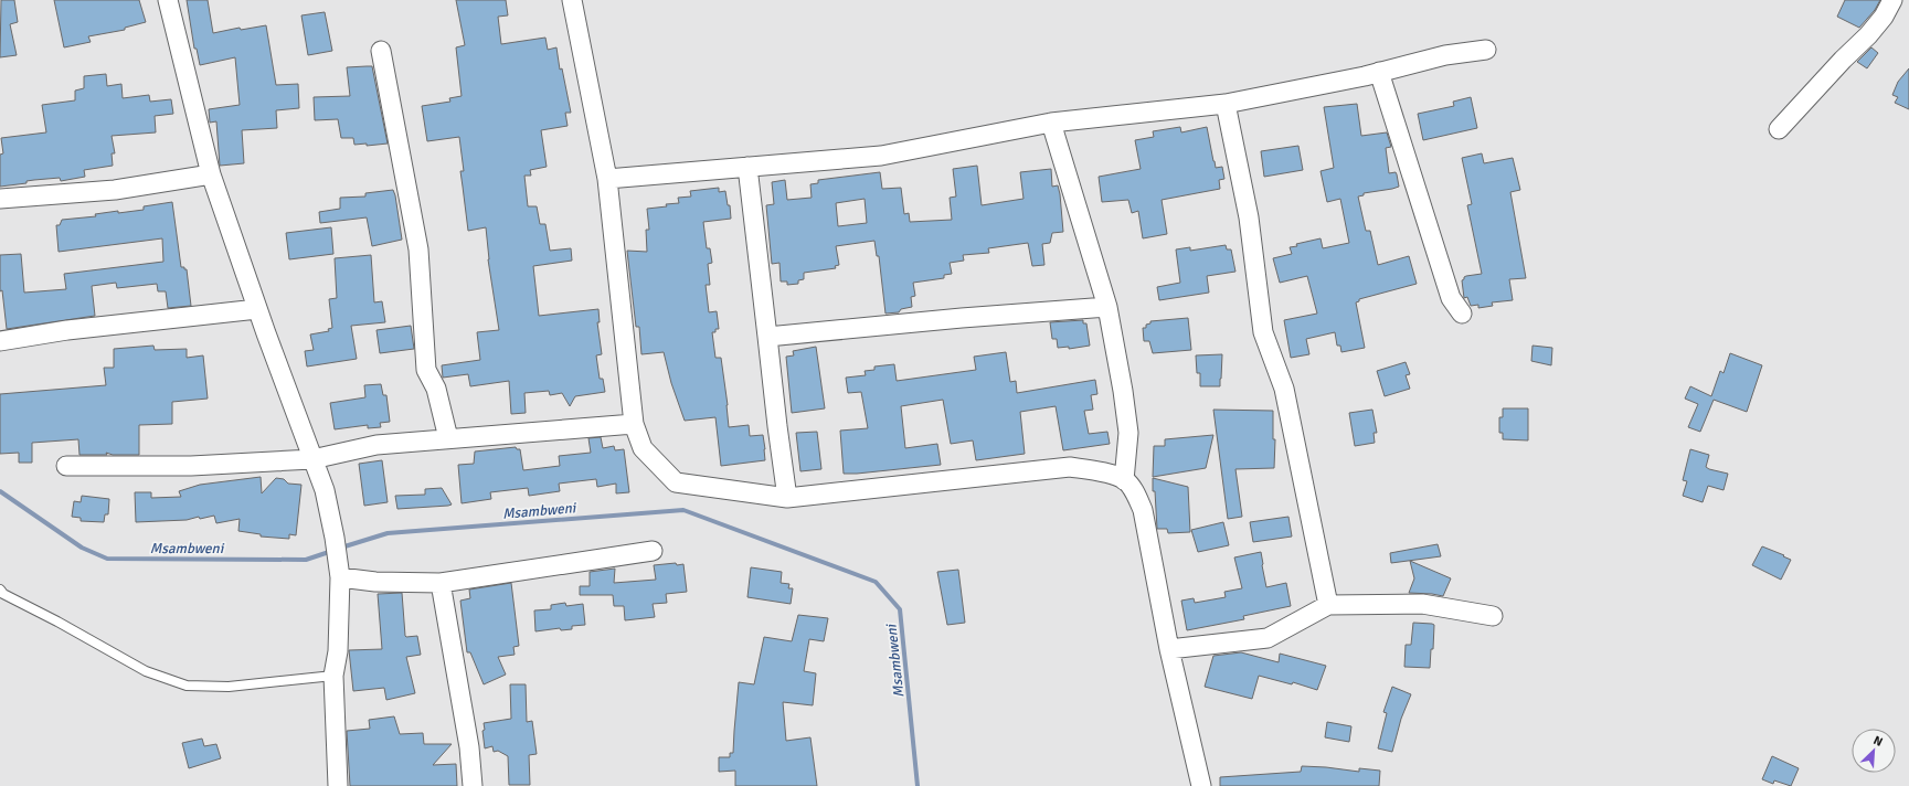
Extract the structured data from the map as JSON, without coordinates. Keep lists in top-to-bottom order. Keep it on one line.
{"water":["Msambweni"],"north":"top right"}
